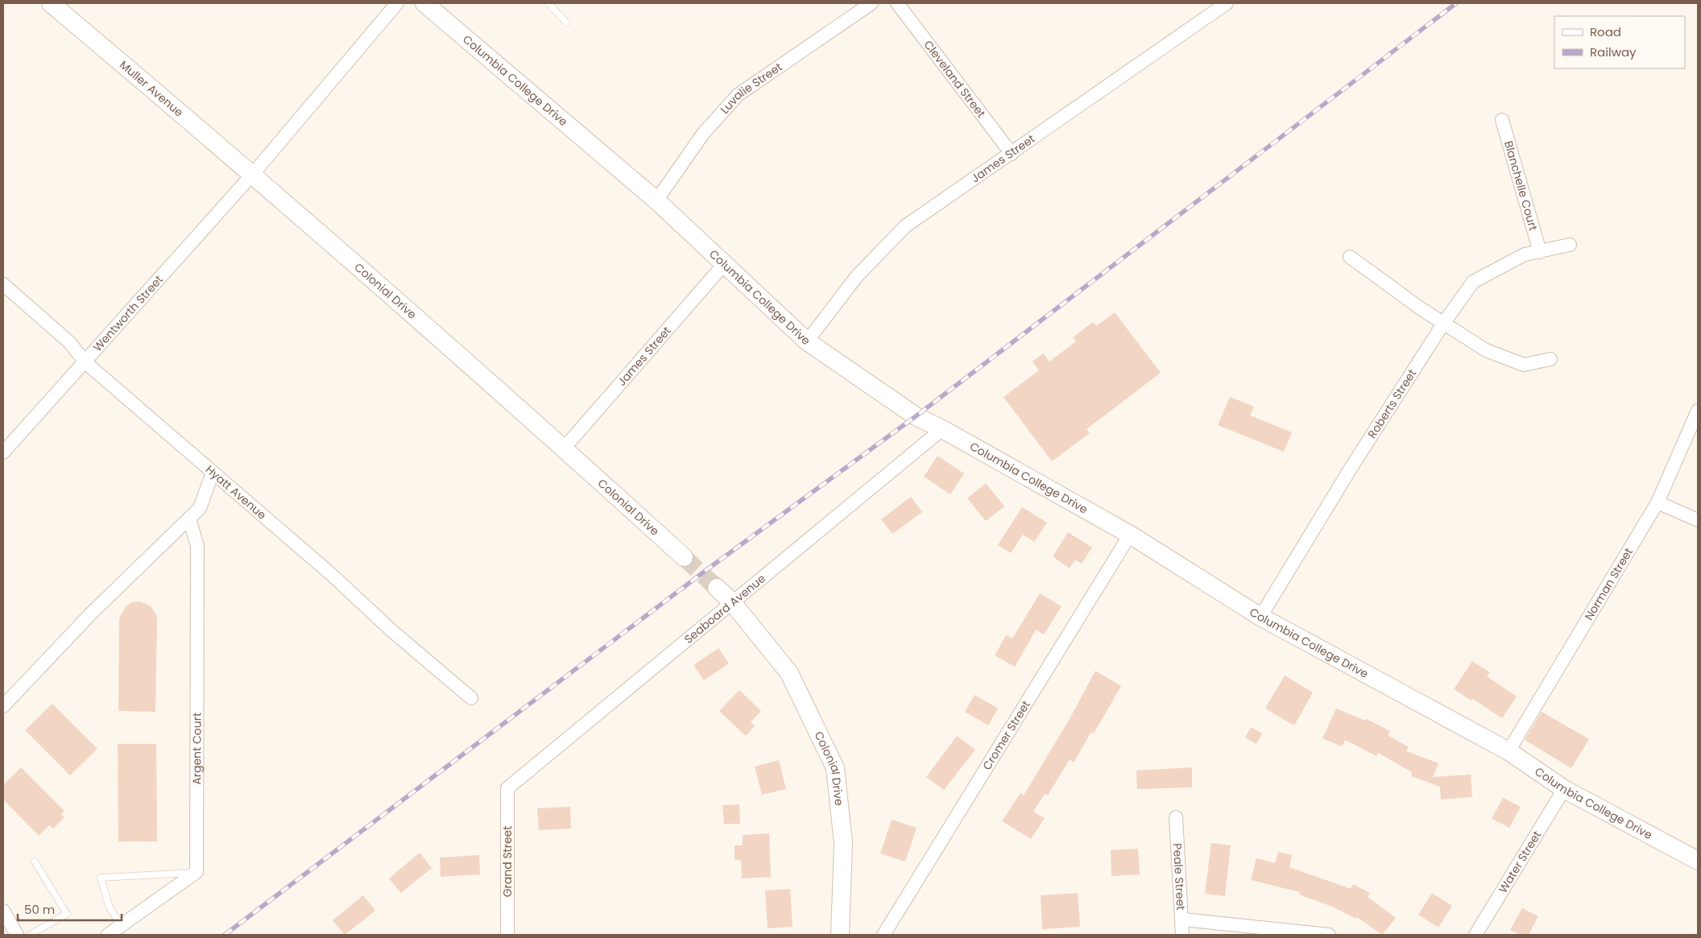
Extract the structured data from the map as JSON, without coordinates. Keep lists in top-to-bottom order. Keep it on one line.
{"streets":{"street":["Cleveland Street","Columbia College Drive","Muller Avenue","Luvalie Street","James Street","Blanchelle Court","Colonial Drive","Wentworth Street","Roberts Street","Hyatt Avenue","Norman Street","Seaboard Avenue","Cromer Street","Argent Court","Grand Street","Water Street","Peale Street"]},"crossings":[["Cleveland Street","James Street"],["Columbia College Drive","Luvalie Street"],["Columbia College Drive","James Street"],["Columbia College Drive","Roberts Street"],["Columbia College Drive","Norman Street"],["Columbia College Drive","Seaboard Avenue"],["Columbia College Drive","Cromer Street"],["Columbia College Drive","Water Street"],["Muller Avenue","Colonial Drive"],["Muller Avenue","Wentworth Street"],["James Street","Colonial Drive"],["Blanchelle Court","Roberts Street"],["Colonial Drive","Wentworth Street"],["Colonial Drive","Seaboard Avenue"],["Wentworth Street","Hyatt Avenue"],["Seaboard Avenue","Grand Street"]],"legend":["Road","Railway"],"scale_bar":"50 m"}
